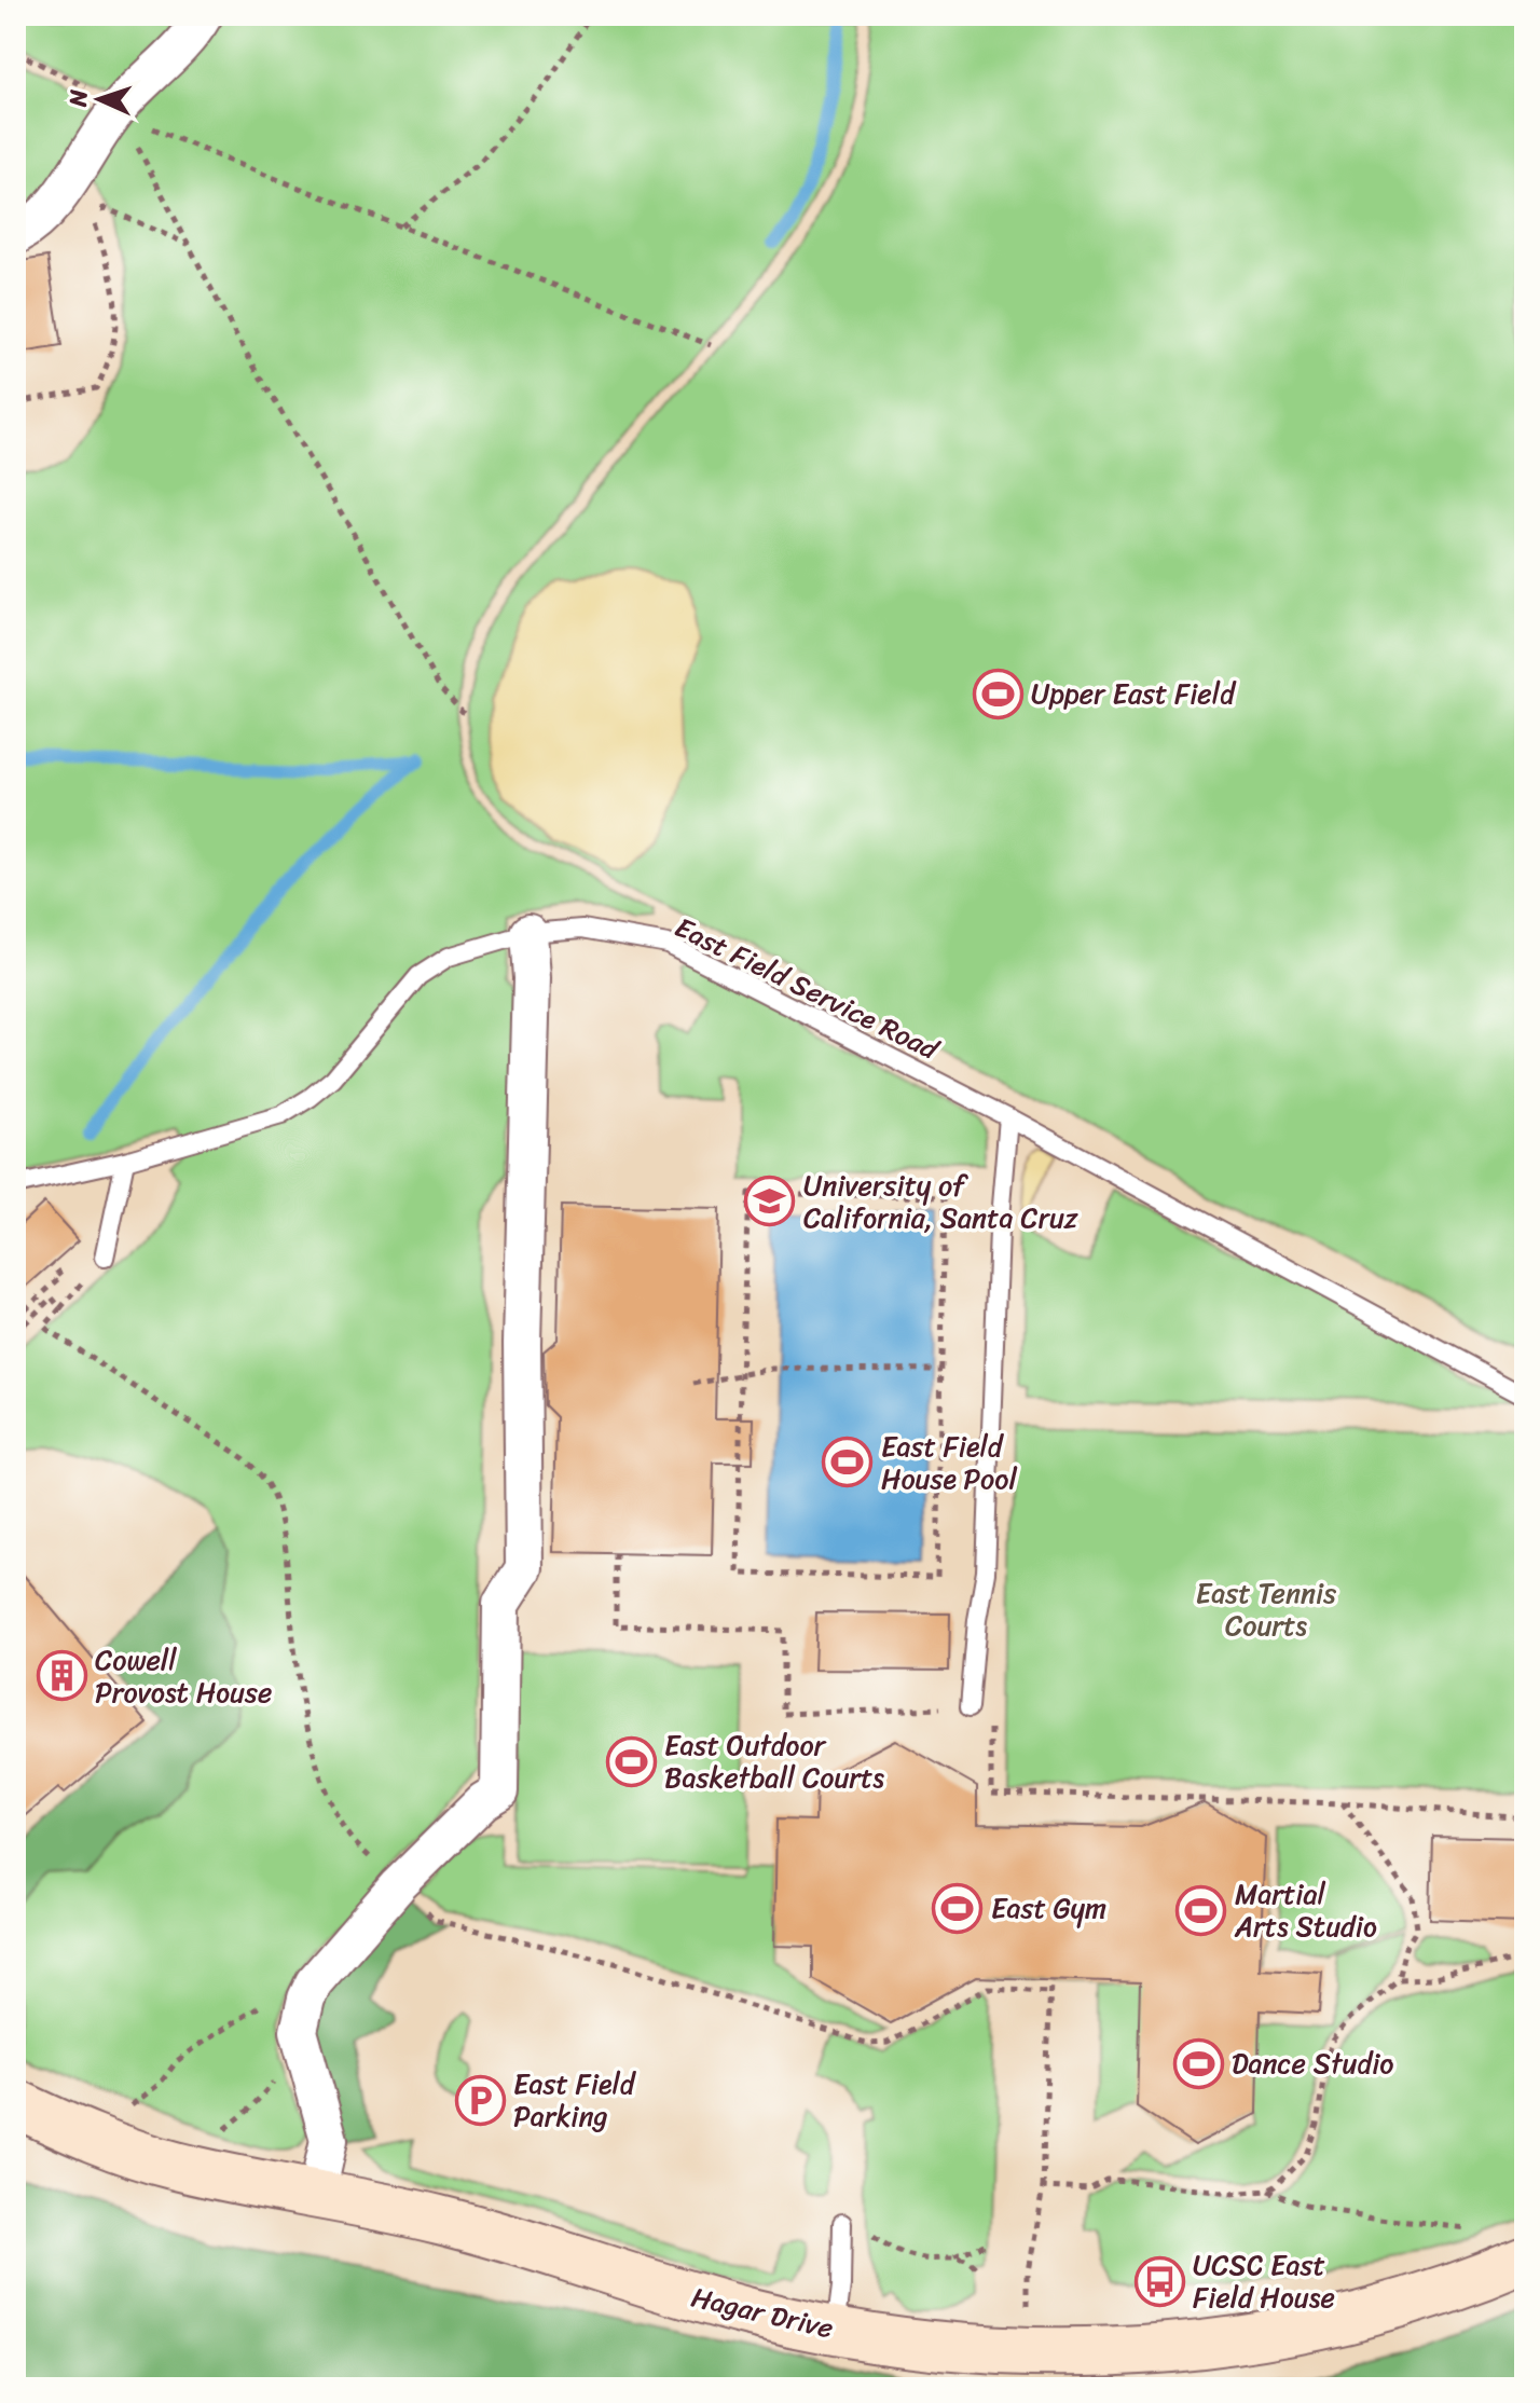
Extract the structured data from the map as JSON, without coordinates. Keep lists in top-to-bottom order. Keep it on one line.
{"streets":{"main road":["Hagar Drive"],"lane":["East Field Service Road"]},"parks":["East Tennis Courts"],"places":{"sports":["Upper East Field","East Field House Pool","East Outdoor Basketball Courts","East Gym","Martial Arts Studio","Dance Studio"],"school or university":["University of California, Santa Cruz"],"building":["Cowell Provost House"],"parking":["East Field Parking"],"bus stop":["UCSC East Field House"]},"north":"left"}
